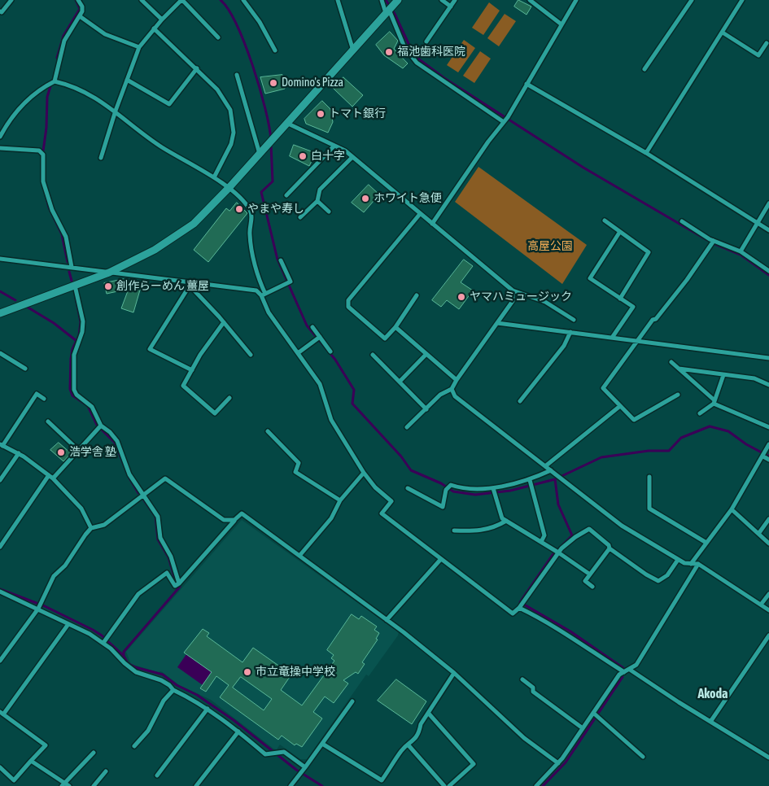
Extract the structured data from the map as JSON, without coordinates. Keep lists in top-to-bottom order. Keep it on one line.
{"districts":["Akoda"],"parks":["高屋公園"],"places":["福池歯科医院","Domino's Pizza","トマト銀行","白十字","ホワイト急便","やまや寿し","創作らーめん 薑屋","ヤマハミュージック","浩学舎 塾","市立竜操中学校"]}
